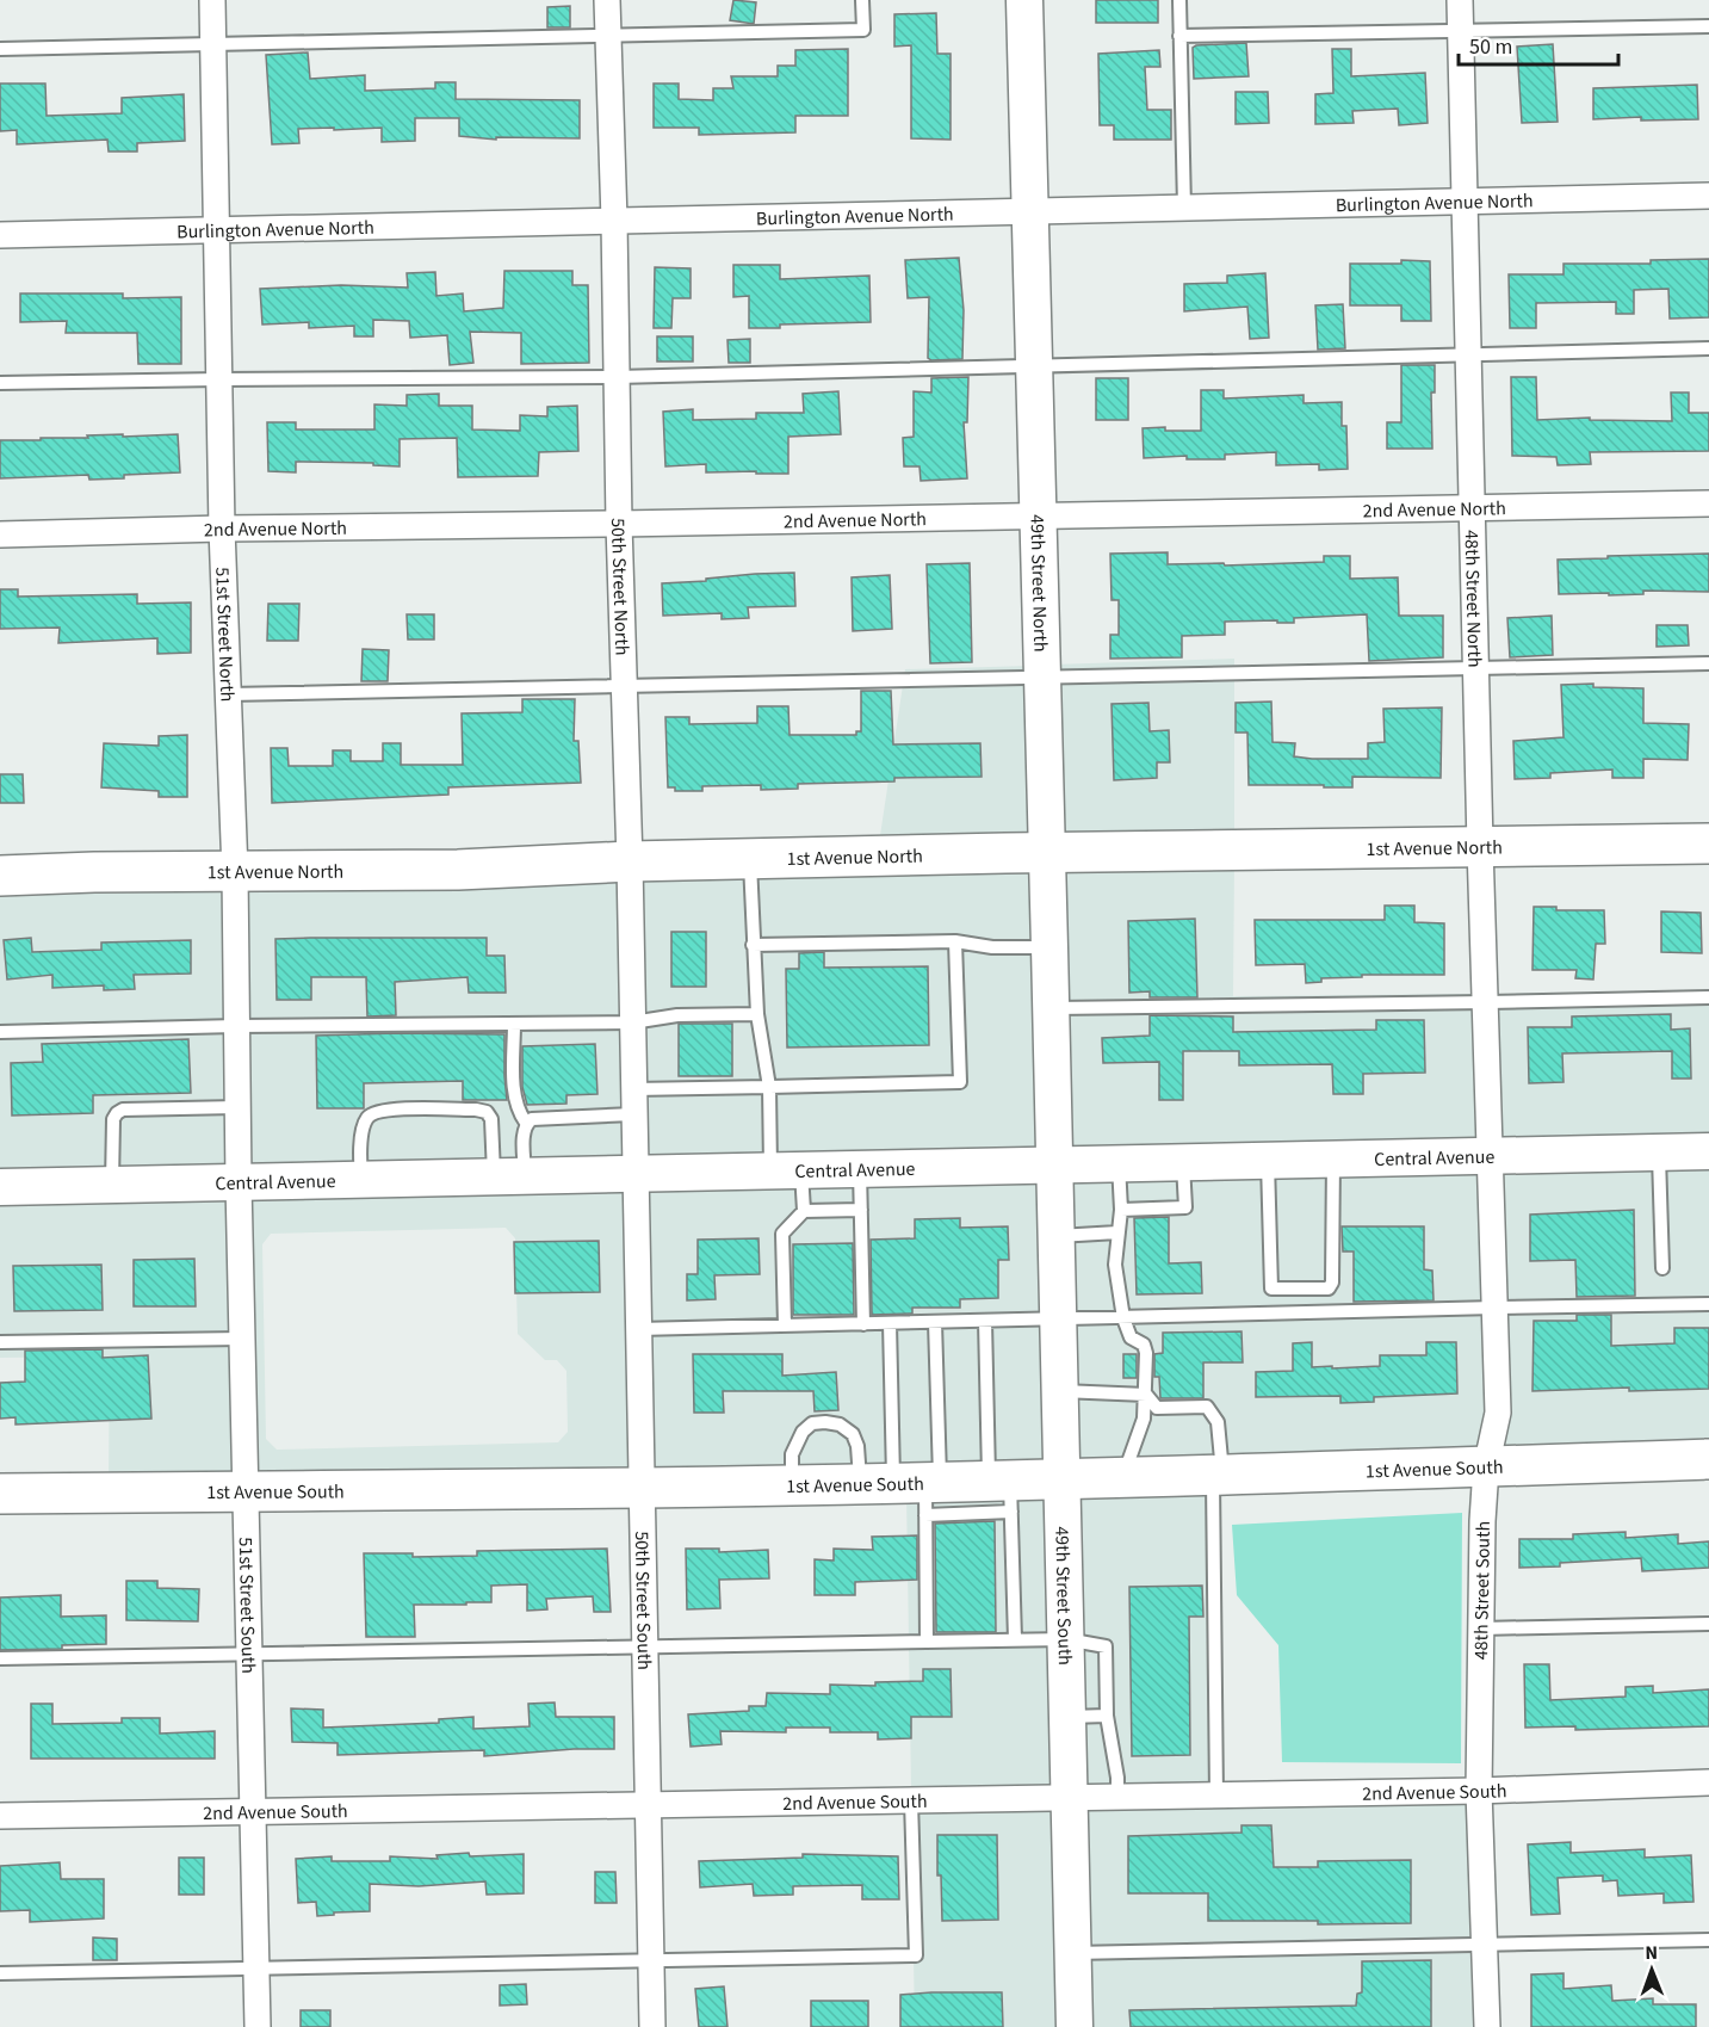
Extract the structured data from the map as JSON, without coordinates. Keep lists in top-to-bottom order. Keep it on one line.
{"streets":{"main road":["49th Street North","1st Avenue North","Central Avenue","1st Avenue South","49th Street South"],"street":["Burlington Avenue North","2nd Avenue North","50th Street North","48th Street North","51st Street North","48th Street South","50th Street South","51st Street South","2nd Avenue South"]},"crossings":[["Burlington Avenue North","49th Street North"],["Burlington Avenue North","50th Street North"],["Burlington Avenue North","48th Street North"],["Burlington Avenue North","51st Street North"],["2nd Avenue North","49th Street North"],["2nd Avenue North","50th Street North"],["2nd Avenue North","48th Street North"],["2nd Avenue North","51st Street North"],["49th Street North","1st Avenue North"],["49th Street North","Central Avenue"],["49th Street North","49th Street South"],["50th Street North","1st Avenue North"],["50th Street North","Central Avenue"],["50th Street North","50th Street South"],["48th Street North","1st Avenue North"],["48th Street North","Central Avenue"],["48th Street North","48th Street South"],["51st Street North","1st Avenue North"],["51st Street North","Central Avenue"],["51st Street North","51st Street South"],["Central Avenue","48th Street South"],["Central Avenue","49th Street South"],["Central Avenue","50th Street South"],["Central Avenue","51st Street South"],["1st Avenue South","48th Street South"],["1st Avenue South","49th Street South"],["1st Avenue South","50th Street South"],["1st Avenue South","51st Street South"],["48th Street South","2nd Avenue South"],["49th Street South","2nd Avenue South"],["50th Street South","2nd Avenue South"],["51st Street South","2nd Avenue South"]],"scale_bar":"50 m","north":"top"}
